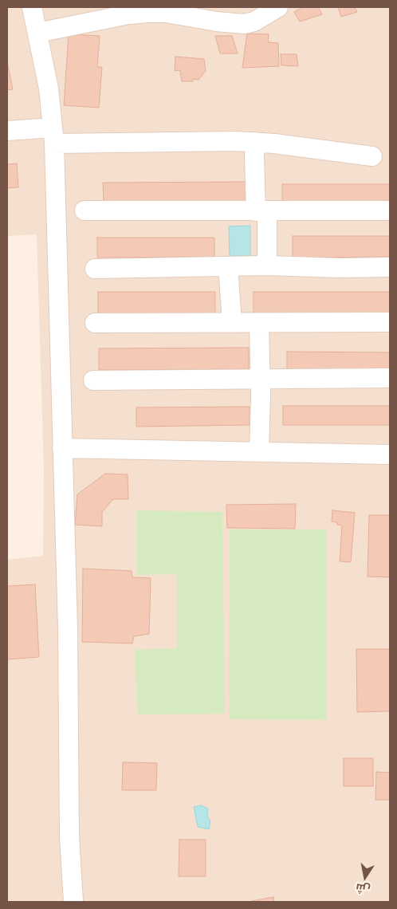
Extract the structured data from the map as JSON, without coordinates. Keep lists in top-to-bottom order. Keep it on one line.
{"north":"bottom"}
